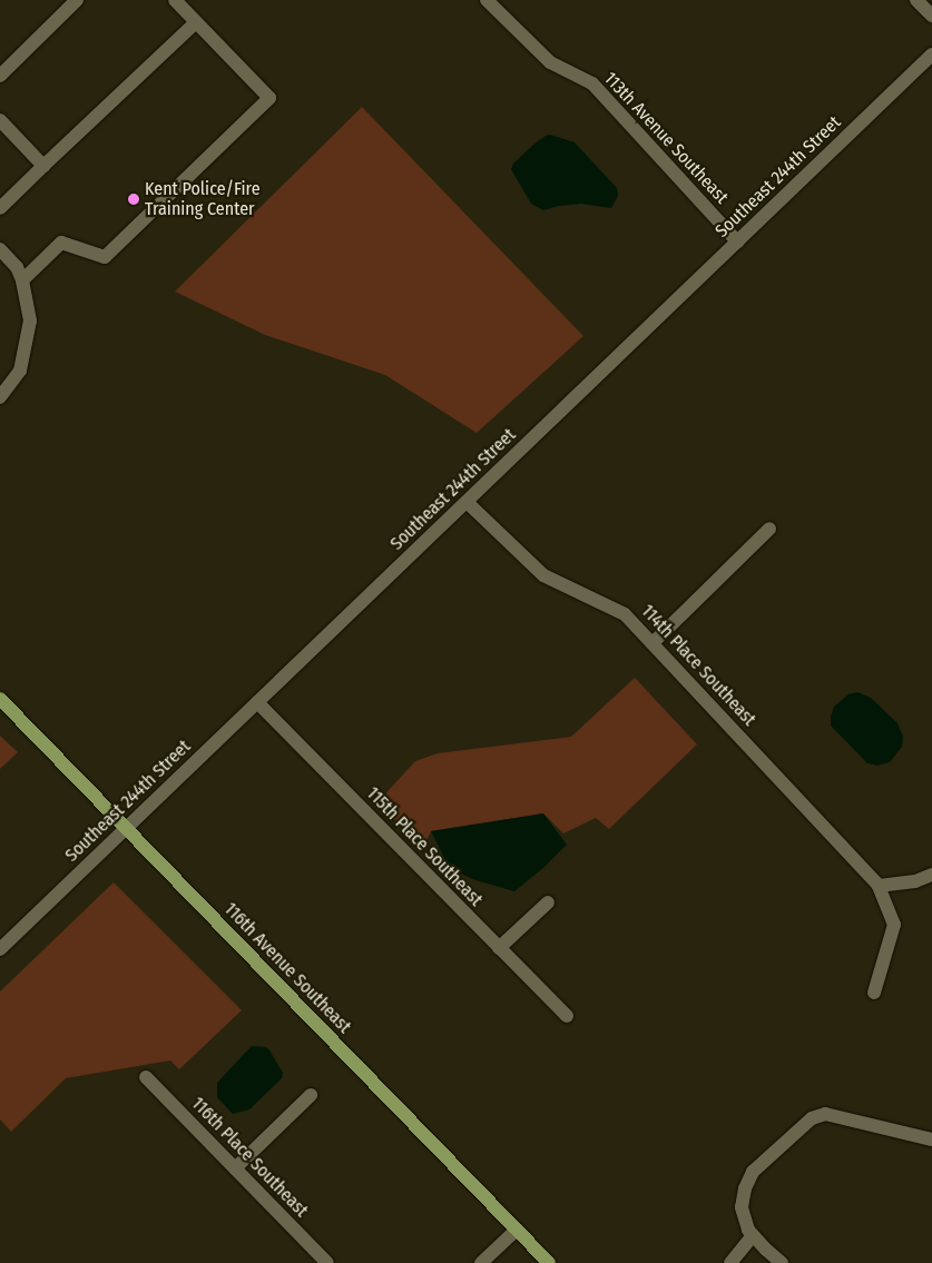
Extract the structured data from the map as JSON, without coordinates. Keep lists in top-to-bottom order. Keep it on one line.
{"streets":{"main road":["116th Avenue Southeast"],"street":["113th Avenue Southeast","Southeast 244th Street","114th Place Southeast","115th Place Southeast","116th Place Southeast"]},"crossings":[["113th Avenue Southeast","Southeast 244th Street"],["Southeast 244th Street","114th Place Southeast"],["Southeast 244th Street","115th Place Southeast"],["Southeast 244th Street","116th Avenue Southeast"]],"places":["Kent Police/Fire Training Center"]}
